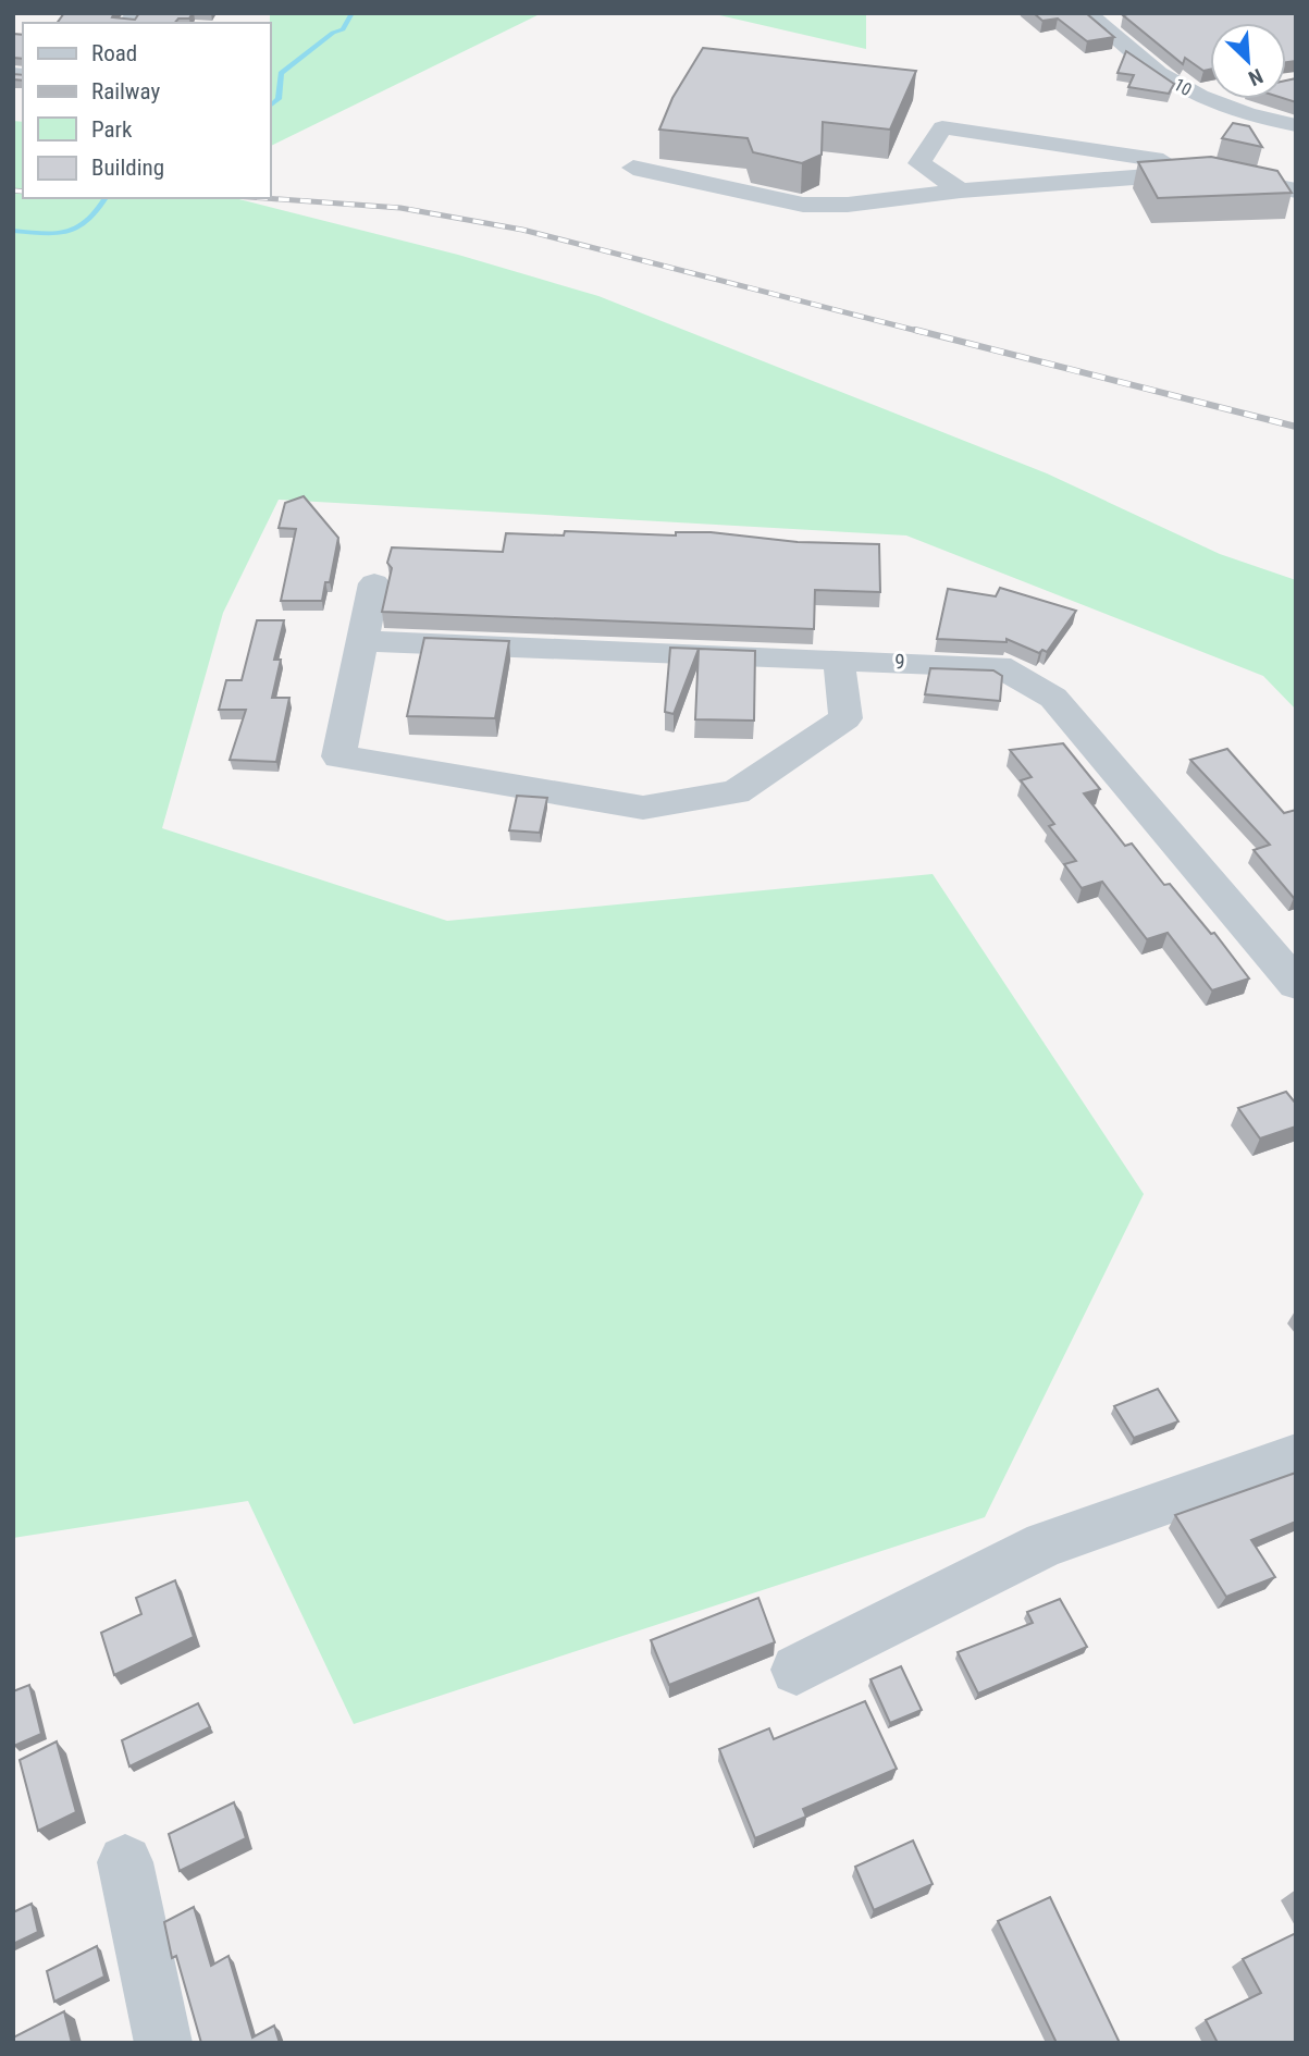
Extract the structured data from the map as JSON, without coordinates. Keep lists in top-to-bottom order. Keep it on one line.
{"streets":{"street":["10","9"]},"legend":["Road","Railway","Park","Building"],"north":"bottom right"}
